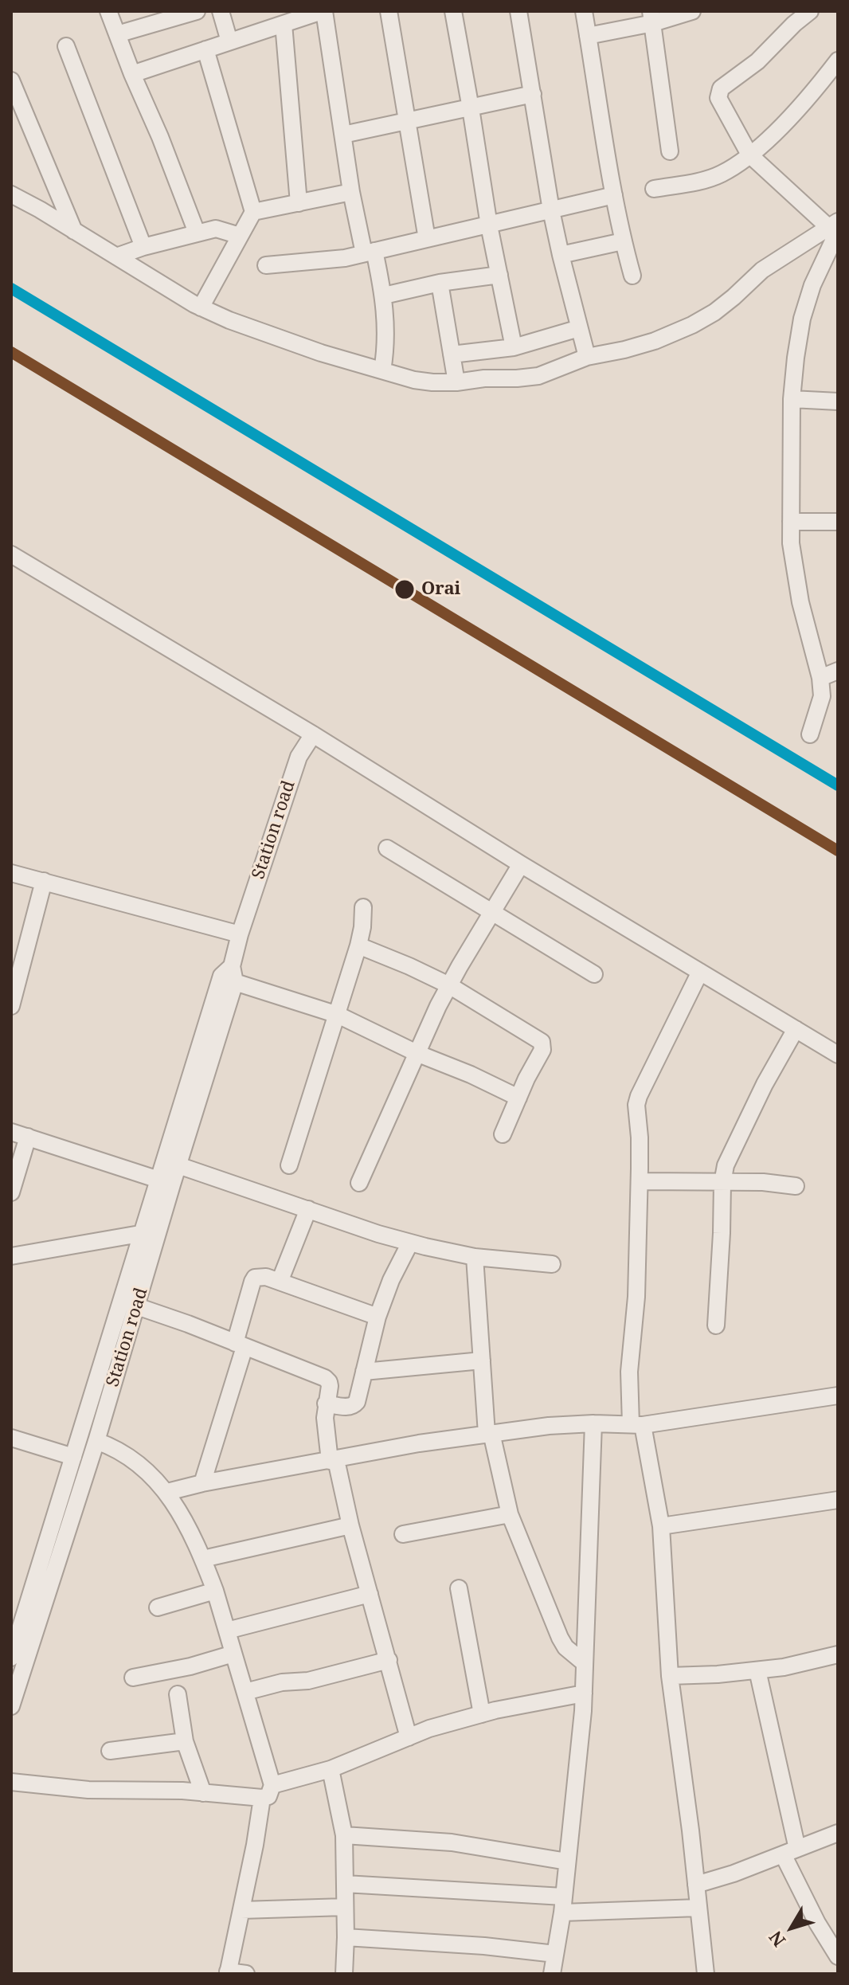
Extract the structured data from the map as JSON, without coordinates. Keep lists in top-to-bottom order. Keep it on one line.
{"streets":{"street":["Station road"]},"places":["Orai"],"north":"bottom left"}
